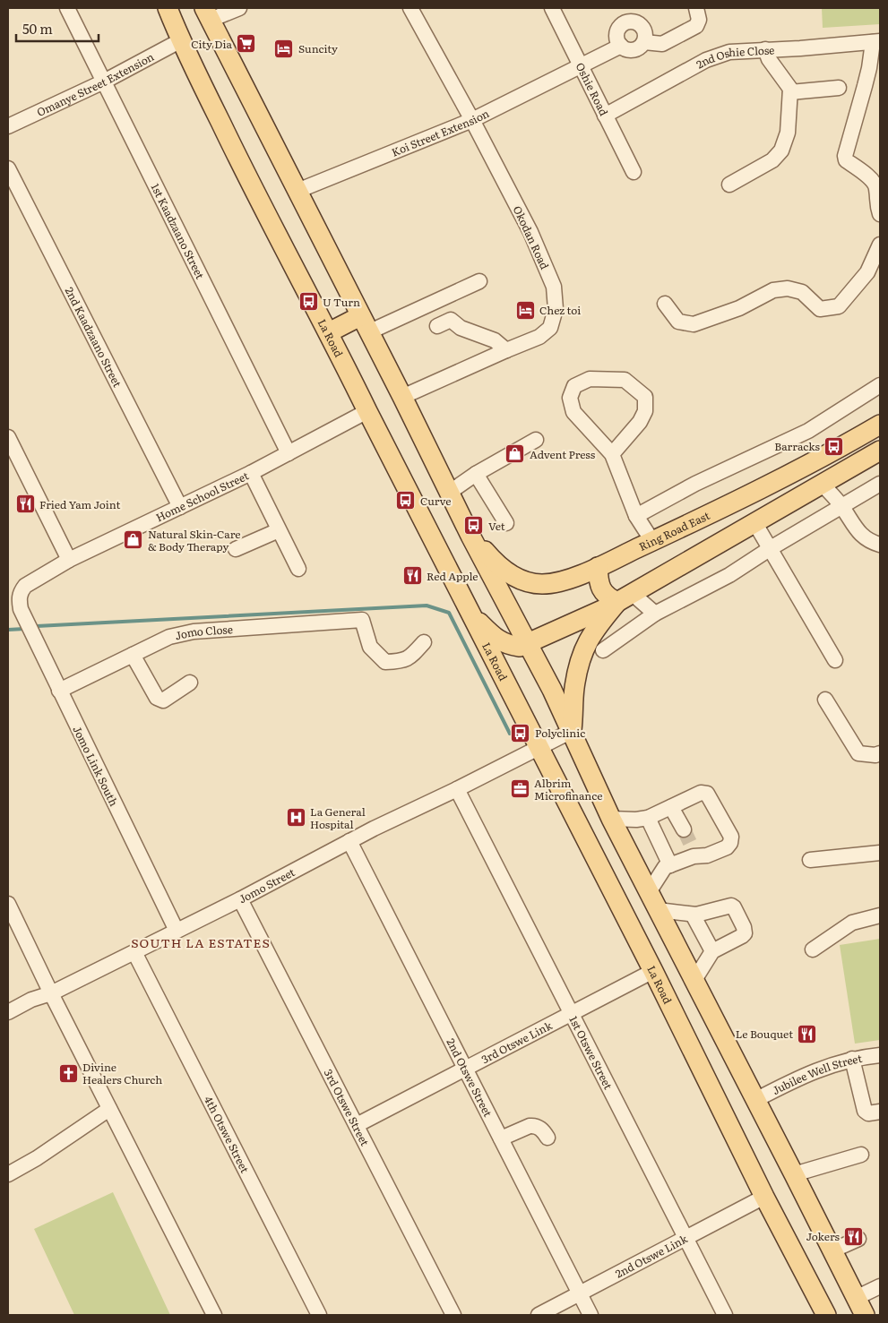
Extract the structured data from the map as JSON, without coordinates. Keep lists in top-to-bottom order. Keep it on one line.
{"streets":{"main road":["La Road","Ring Road East"],"street":["2nd Oshie Close","Omanye Street Extension","Oshie Road","Koi Street Extension","1st Kaadzaano Street","Okodan Road","2nd Kaadzaano Street","Home School Street","Jomo Close","Jomo Link South","Jomo Street","3rd Otswe Link","1st Otswe Street","Jubilee Well Street","2nd Otswe Street","3rd Otswe Street","4th Otswe Street","2nd Otswe Link"]},"crossings":[["2nd Oshie Close","Oshie Road"],["Omanye Street Extension","1st Kaadzaano Street"],["Omanye Street Extension","La Road"],["Oshie Road","Koi Street Extension"],["Koi Street Extension","Okodan Road"],["1st Kaadzaano Street","Home School Street"],["2nd Kaadzaano Street","Home School Street"],["La Road","Home School Street"],["La Road","Jomo Street"],["La Road","3rd Otswe Link"],["La Road","2nd Otswe Link"],["Home School Street","Jomo Link South"],["Jomo Close","Jomo Link South"],["Jomo Link South","Jomo Street"],["Jomo Street","1st Otswe Street"],["Jomo Street","2nd Otswe Street"],["Jomo Street","3rd Otswe Street"],["Jomo Street","4th Otswe Street"],["3rd Otswe Link","1st Otswe Street"],["3rd Otswe Link","2nd Otswe Street"],["3rd Otswe Link","3rd Otswe Street"],["1st Otswe Street","2nd Otswe Link"],["2nd Otswe Street","2nd Otswe Link"]],"districts":["SOUTH LA ESTATES"],"places":{"supermarket":["City Dia"],"hotel":["Suncity","Chez toi"],"bus stop":["U Turn","Barracks","Curve","Vet","Polyclinic"],"shop":["Advent Press","Natural Skin-Care & Body Therapy"],"restaurant":["Fried Yam Joint","Red Apple","Le Bouquet","Jokers"],"office":["Albrim Microfinance"],"hospital":["La General Hospital"],"church":["Divine Healers Church"]},"scale_bar":"50 m"}
